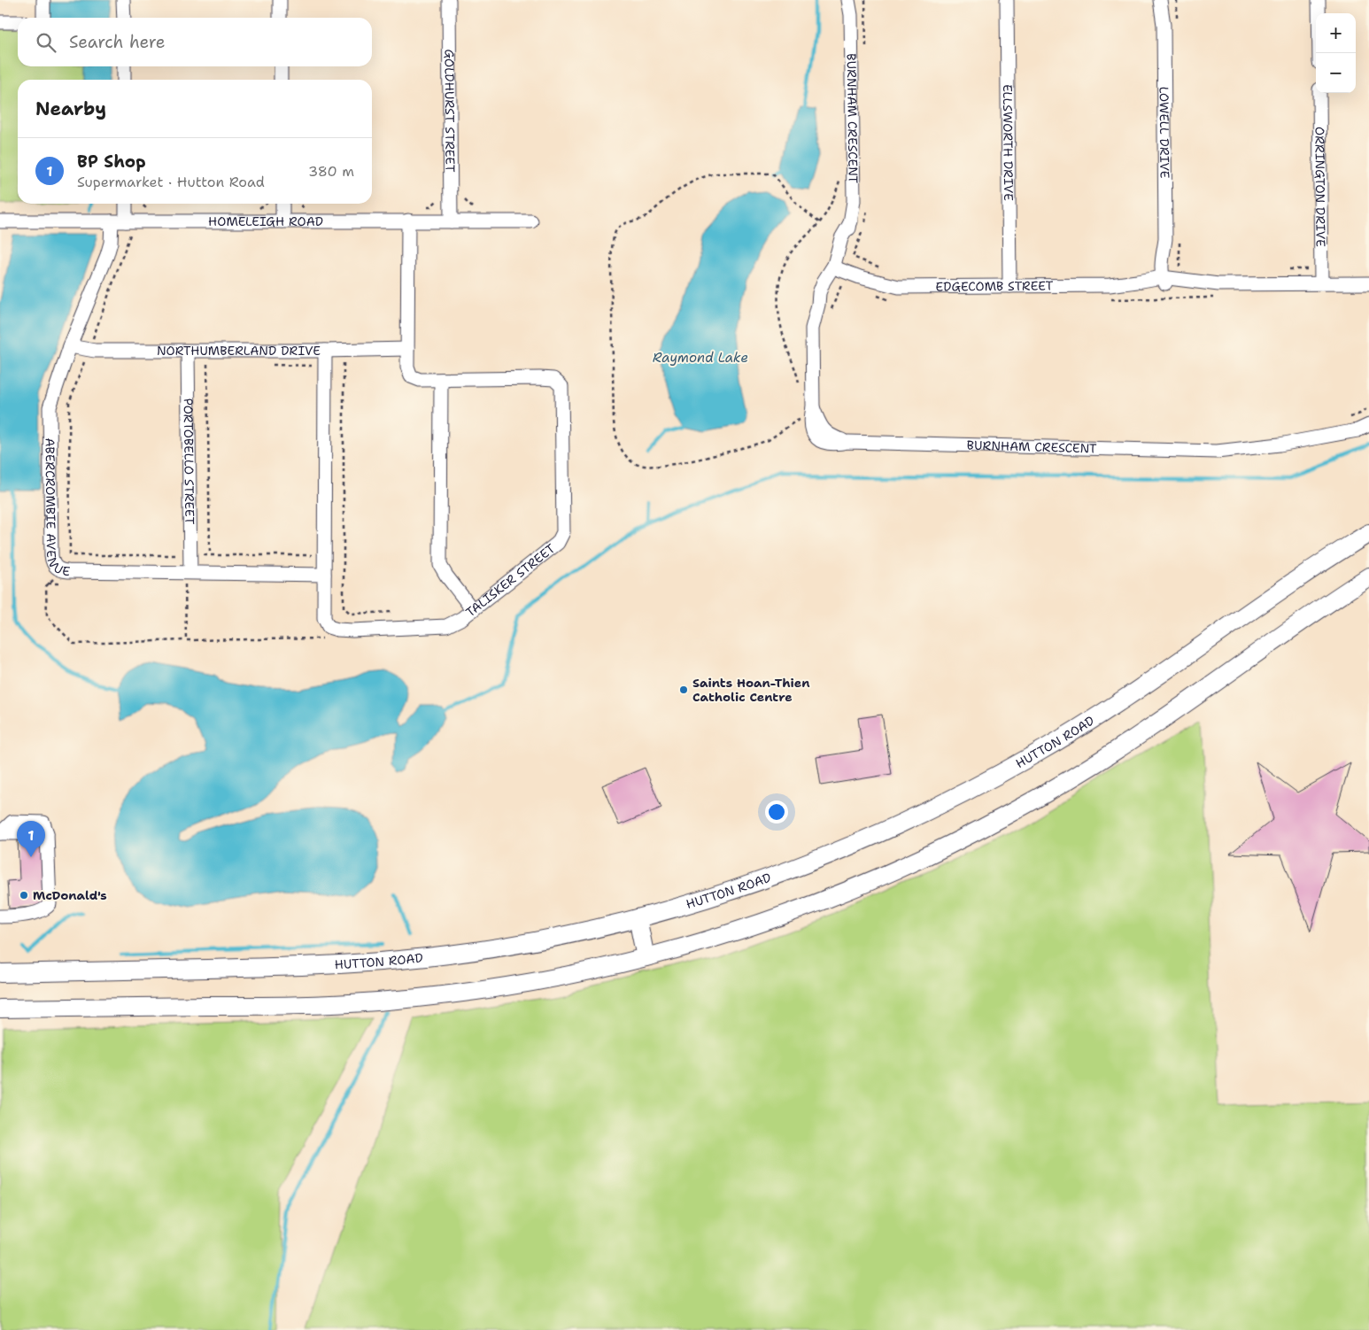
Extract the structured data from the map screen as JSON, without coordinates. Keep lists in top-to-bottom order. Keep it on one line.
{"streets":{"main road":["HUTTON ROAD"],"street":["GOLDHURST STREET","BURNHAM CRESCENT","LOWELL DRIVE","ELLSWORTH DRIVE","ORRINGTON DRIVE","HOMELEIGH ROAD","EDGECOMB STREET","NORTHUMBERLAND DRIVE","PORTOBELLO STREET","ABERCROMBIE AVENUE","TALISKER STREET"]},"crossings":[["GOLDHURST STREET","HOMELEIGH ROAD"],["BURNHAM CRESCENT","EDGECOMB STREET"],["LOWELL DRIVE","EDGECOMB STREET"],["ELLSWORTH DRIVE","EDGECOMB STREET"],["ORRINGTON DRIVE","EDGECOMB STREET"],["HOMELEIGH ROAD","ABERCROMBIE AVENUE"],["HOMELEIGH ROAD","TALISKER STREET"],["NORTHUMBERLAND DRIVE","PORTOBELLO STREET"],["NORTHUMBERLAND DRIVE","ABERCROMBIE AVENUE"],["NORTHUMBERLAND DRIVE","TALISKER STREET"],["PORTOBELLO STREET","ABERCROMBIE AVENUE"],["ABERCROMBIE AVENUE","TALISKER STREET"]],"water":["Raymond Lake"],"places":["Saints Hoan-Thien Catholic Centre","McDonald's"],"page":{"map_buttons":["+","−"],"search":"Search here","heading":"Nearby","list":[{"mark":"1","name":"BP Shop","note":"Supermarket · Hutton Road","value":"380 m"}],"pins":"1"}}
